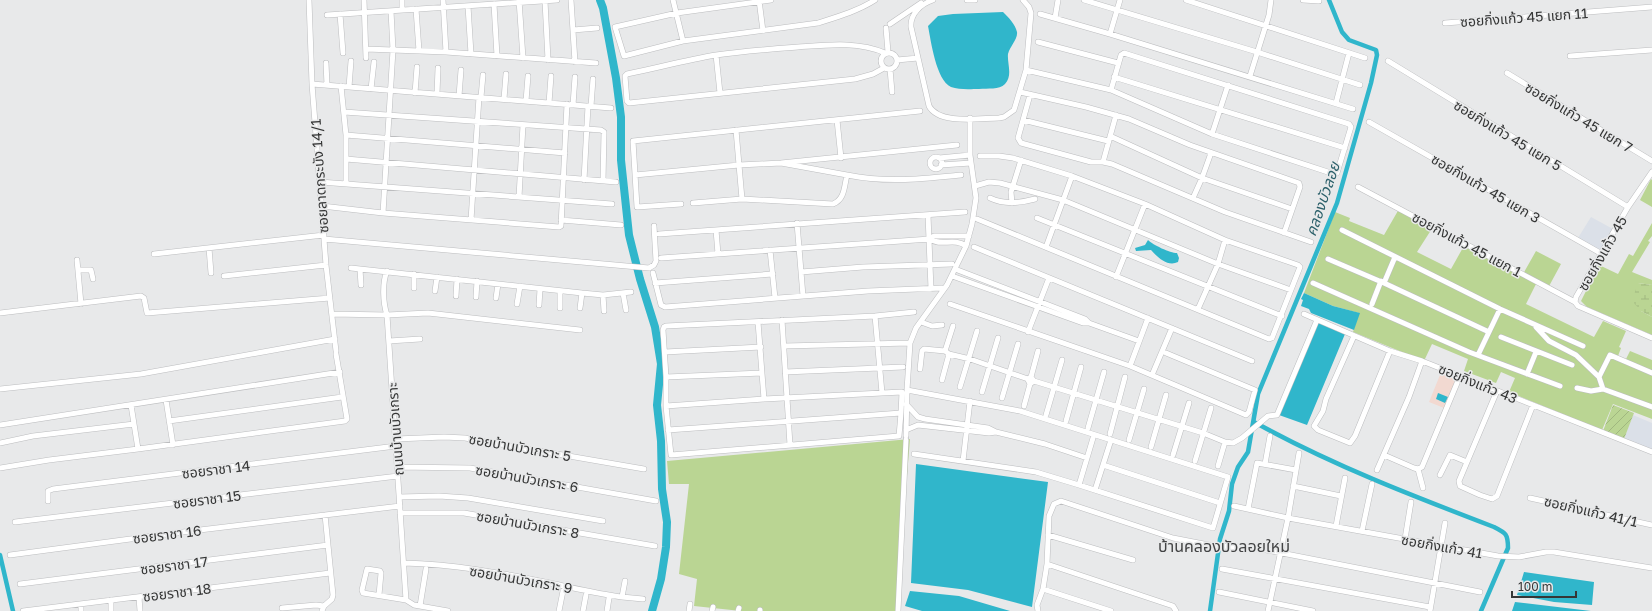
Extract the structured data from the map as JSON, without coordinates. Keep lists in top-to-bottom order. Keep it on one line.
{"streets":{"street":["ซอยกิ่งแก้ว 45 แยก 11","ซอยกิ่งแก้ว 45 แยก 7","ซอยกิ่งแก้ว 45 แยก 5","ซอยลาดกระบัง 14/1","ซอยกิ่งแก้ว 45 แยก 3","ซอยกิ่งแก้ว 45 แยก 1","ซอยกิ่งแก้ว 45","ซอยกิ่งแก้ว 43","ถนนบ้านบัวเกราะ","ซอยบ้านบัวเกราะ 5","ซอยราชา 14","ซอยบ้านบัวเกราะ 6","ซอยราชา 15","ซอยกิ่งแก้ว 41/1","ซอยบ้านบัวเกราะ 8","ซอยราชา 16","ซอยกิ่งแก้ว 41","ซอยราชา 17","ซอยบ้านบัวเกราะ 9","ซอยราชา 18"]},"crossings":[["ซอยกิ่งแก้ว 45 แยก 5","ซอยกิ่งแก้ว 45"],["ซอยกิ่งแก้ว 45 แยก 3","ซอยกิ่งแก้ว 45"],["ซอยกิ่งแก้ว 45 แยก 1","ซอยกิ่งแก้ว 45"],["ถนนบ้านบัวเกราะ","ซอยบ้านบัวเกราะ 5"],["ถนนบ้านบัวเกราะ","ซอยราชา 14"],["ถนนบ้านบัวเกราะ","ซอยบ้านบัวเกราะ 6"],["ถนนบ้านบัวเกราะ","ซอยราชา 15"],["ถนนบ้านบัวเกราะ","ซอยบ้านบัวเกราะ 8"],["ถนนบ้านบัวเกราะ","ซอยราชา 16"],["ถนนบ้านบัวเกราะ","ซอยบ้านบัวเกราะ 9"]],"districts":["บ้านคลองบัวลอยใหม่"],"water":["คลองบัวลอย"],"scale_bar":"100 m"}
